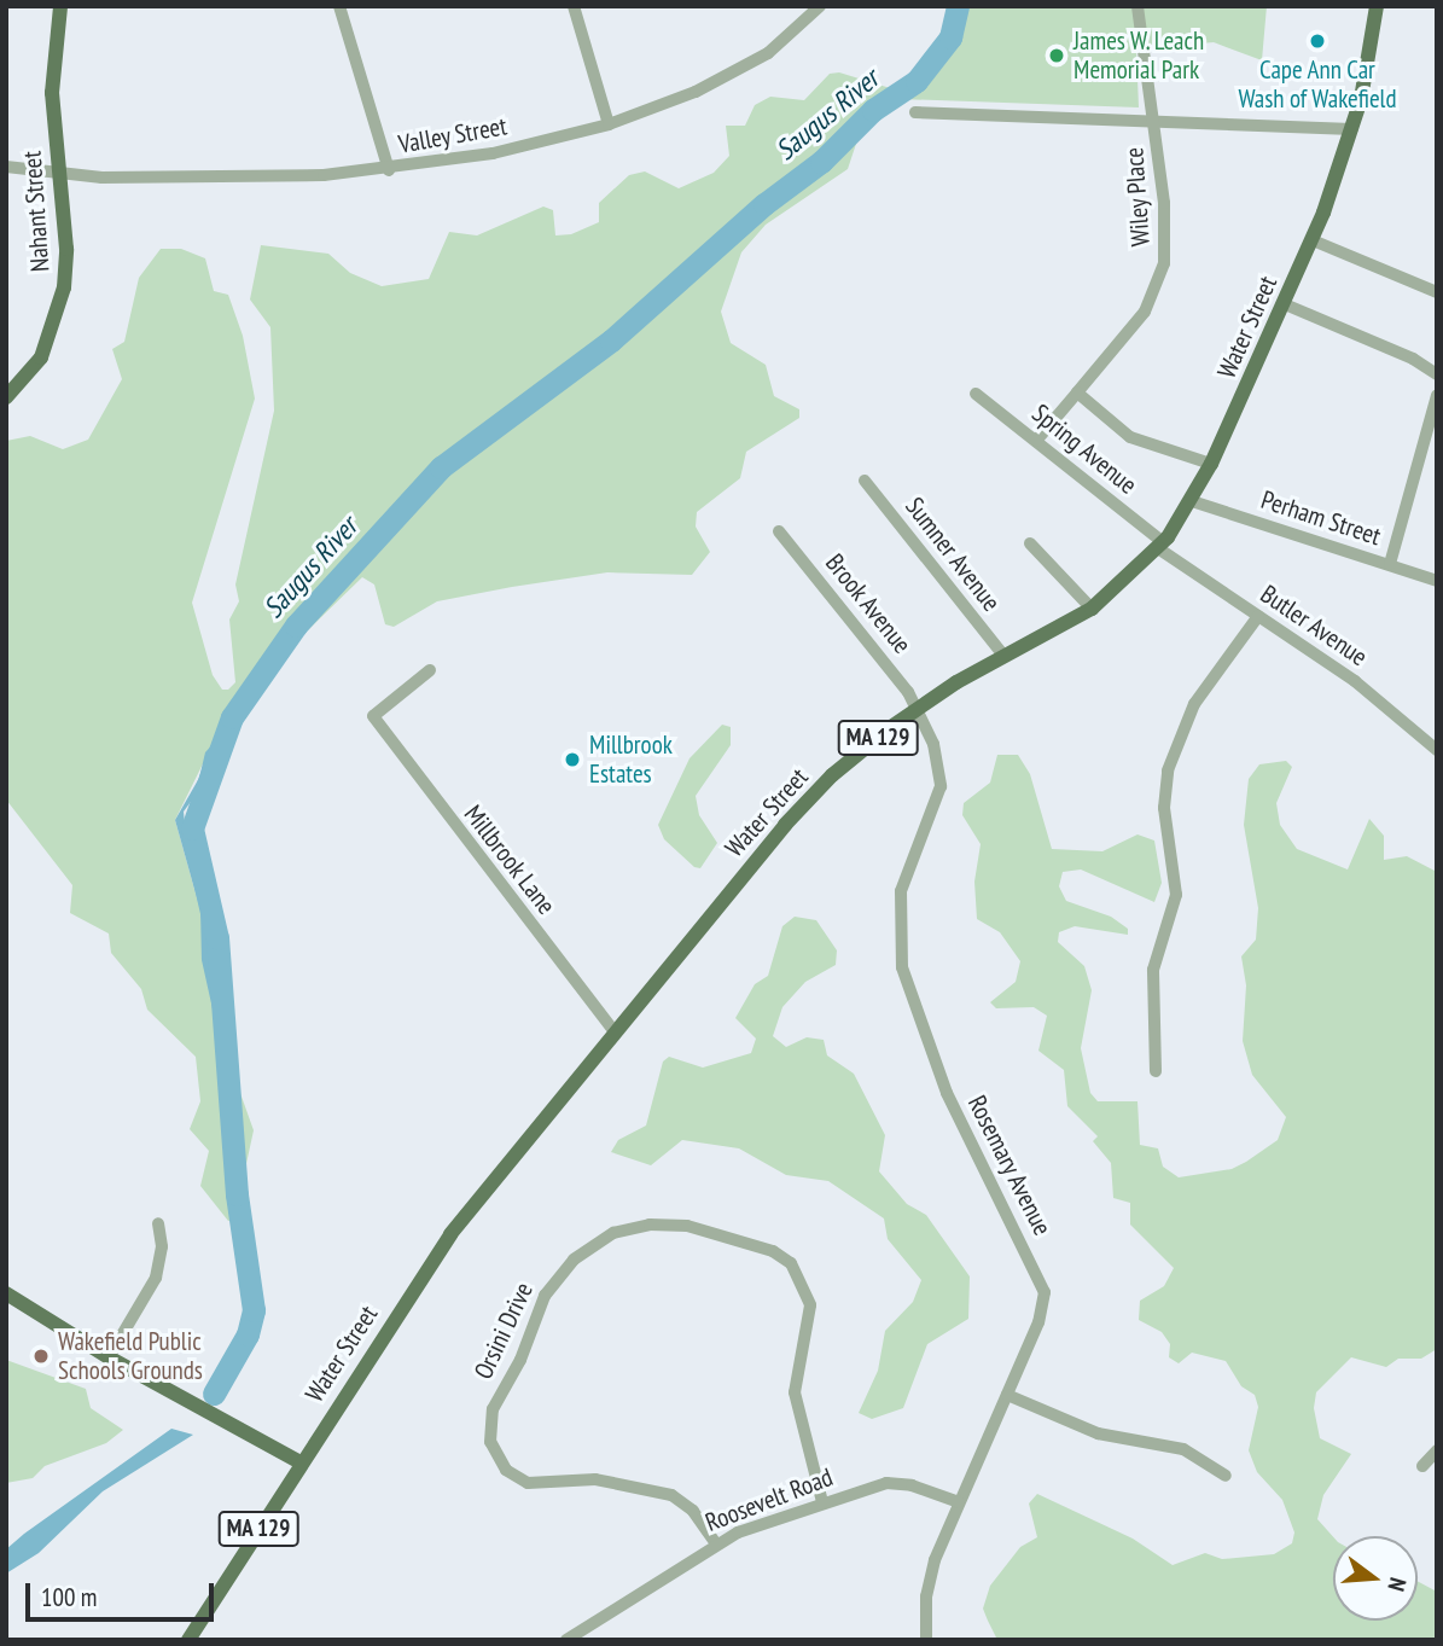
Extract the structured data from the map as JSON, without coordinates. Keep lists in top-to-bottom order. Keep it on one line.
{"streets":{"main road":["Nahant Street","Water Street","MA 129"],"street":["Valley Street","Wiley Place","Spring Avenue","Perham Street","Sumner Avenue","Brook Avenue","Butler Avenue","Millbrook Lane","Rosemary Avenue","Orsini Drive","Roosevelt Road"]},"crossings":[["Valley Street","Nahant Street"],["Wiley Place","Spring Avenue"],["Water Street","Spring Avenue"],["Water Street","Perham Street"],["Water Street","Sumner Avenue"],["Water Street","Brook Avenue"],["Water Street","Butler Avenue"],["Water Street","Millbrook Lane"],["Water Street","Rosemary Avenue"],["Spring Avenue","Butler Avenue"],["Brook Avenue","Rosemary Avenue"],["Rosemary Avenue","Roosevelt Road"],["Orsini Drive","Roosevelt Road"]],"water":["Saugus River"],"places":["Cape Ann Car Wash of Wakefield","James W. Leach Memorial Park","Millbrook Estates","Wakefield Public Schools Grounds"],"scale_bar":"100 m","north":"right"}
